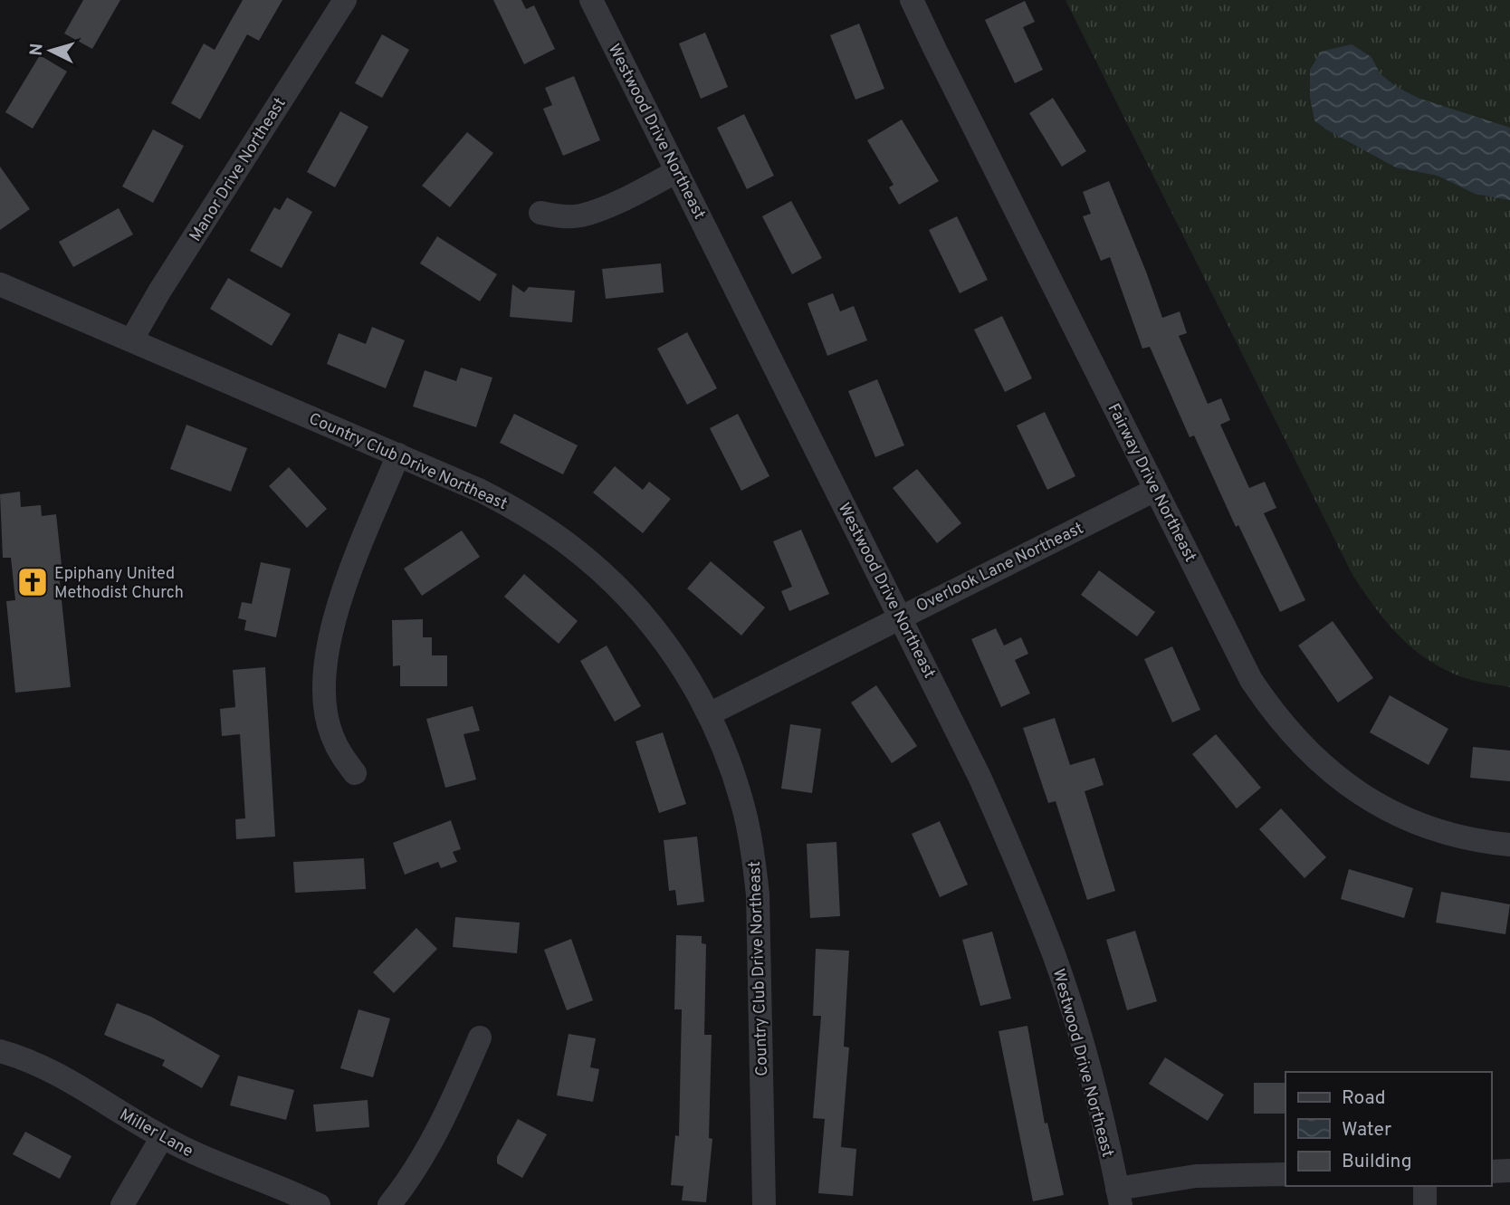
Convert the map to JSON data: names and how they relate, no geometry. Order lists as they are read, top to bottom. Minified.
{"streets":{"street":["Westwood Drive Northeast","Manor Drive Northeast","Country Club Drive Northeast","Fairway Drive Northeast","Overlook Lane Northeast","Miller Lane"]},"crossings":[["Westwood Drive Northeast","Overlook Lane Northeast"],["Manor Drive Northeast","Country Club Drive Northeast"],["Country Club Drive Northeast","Overlook Lane Northeast"],["Fairway Drive Northeast","Overlook Lane Northeast"]],"places":{"church":["Epiphany United Methodist Church"]},"legend":["Road","Water","Building"],"north":"left"}
